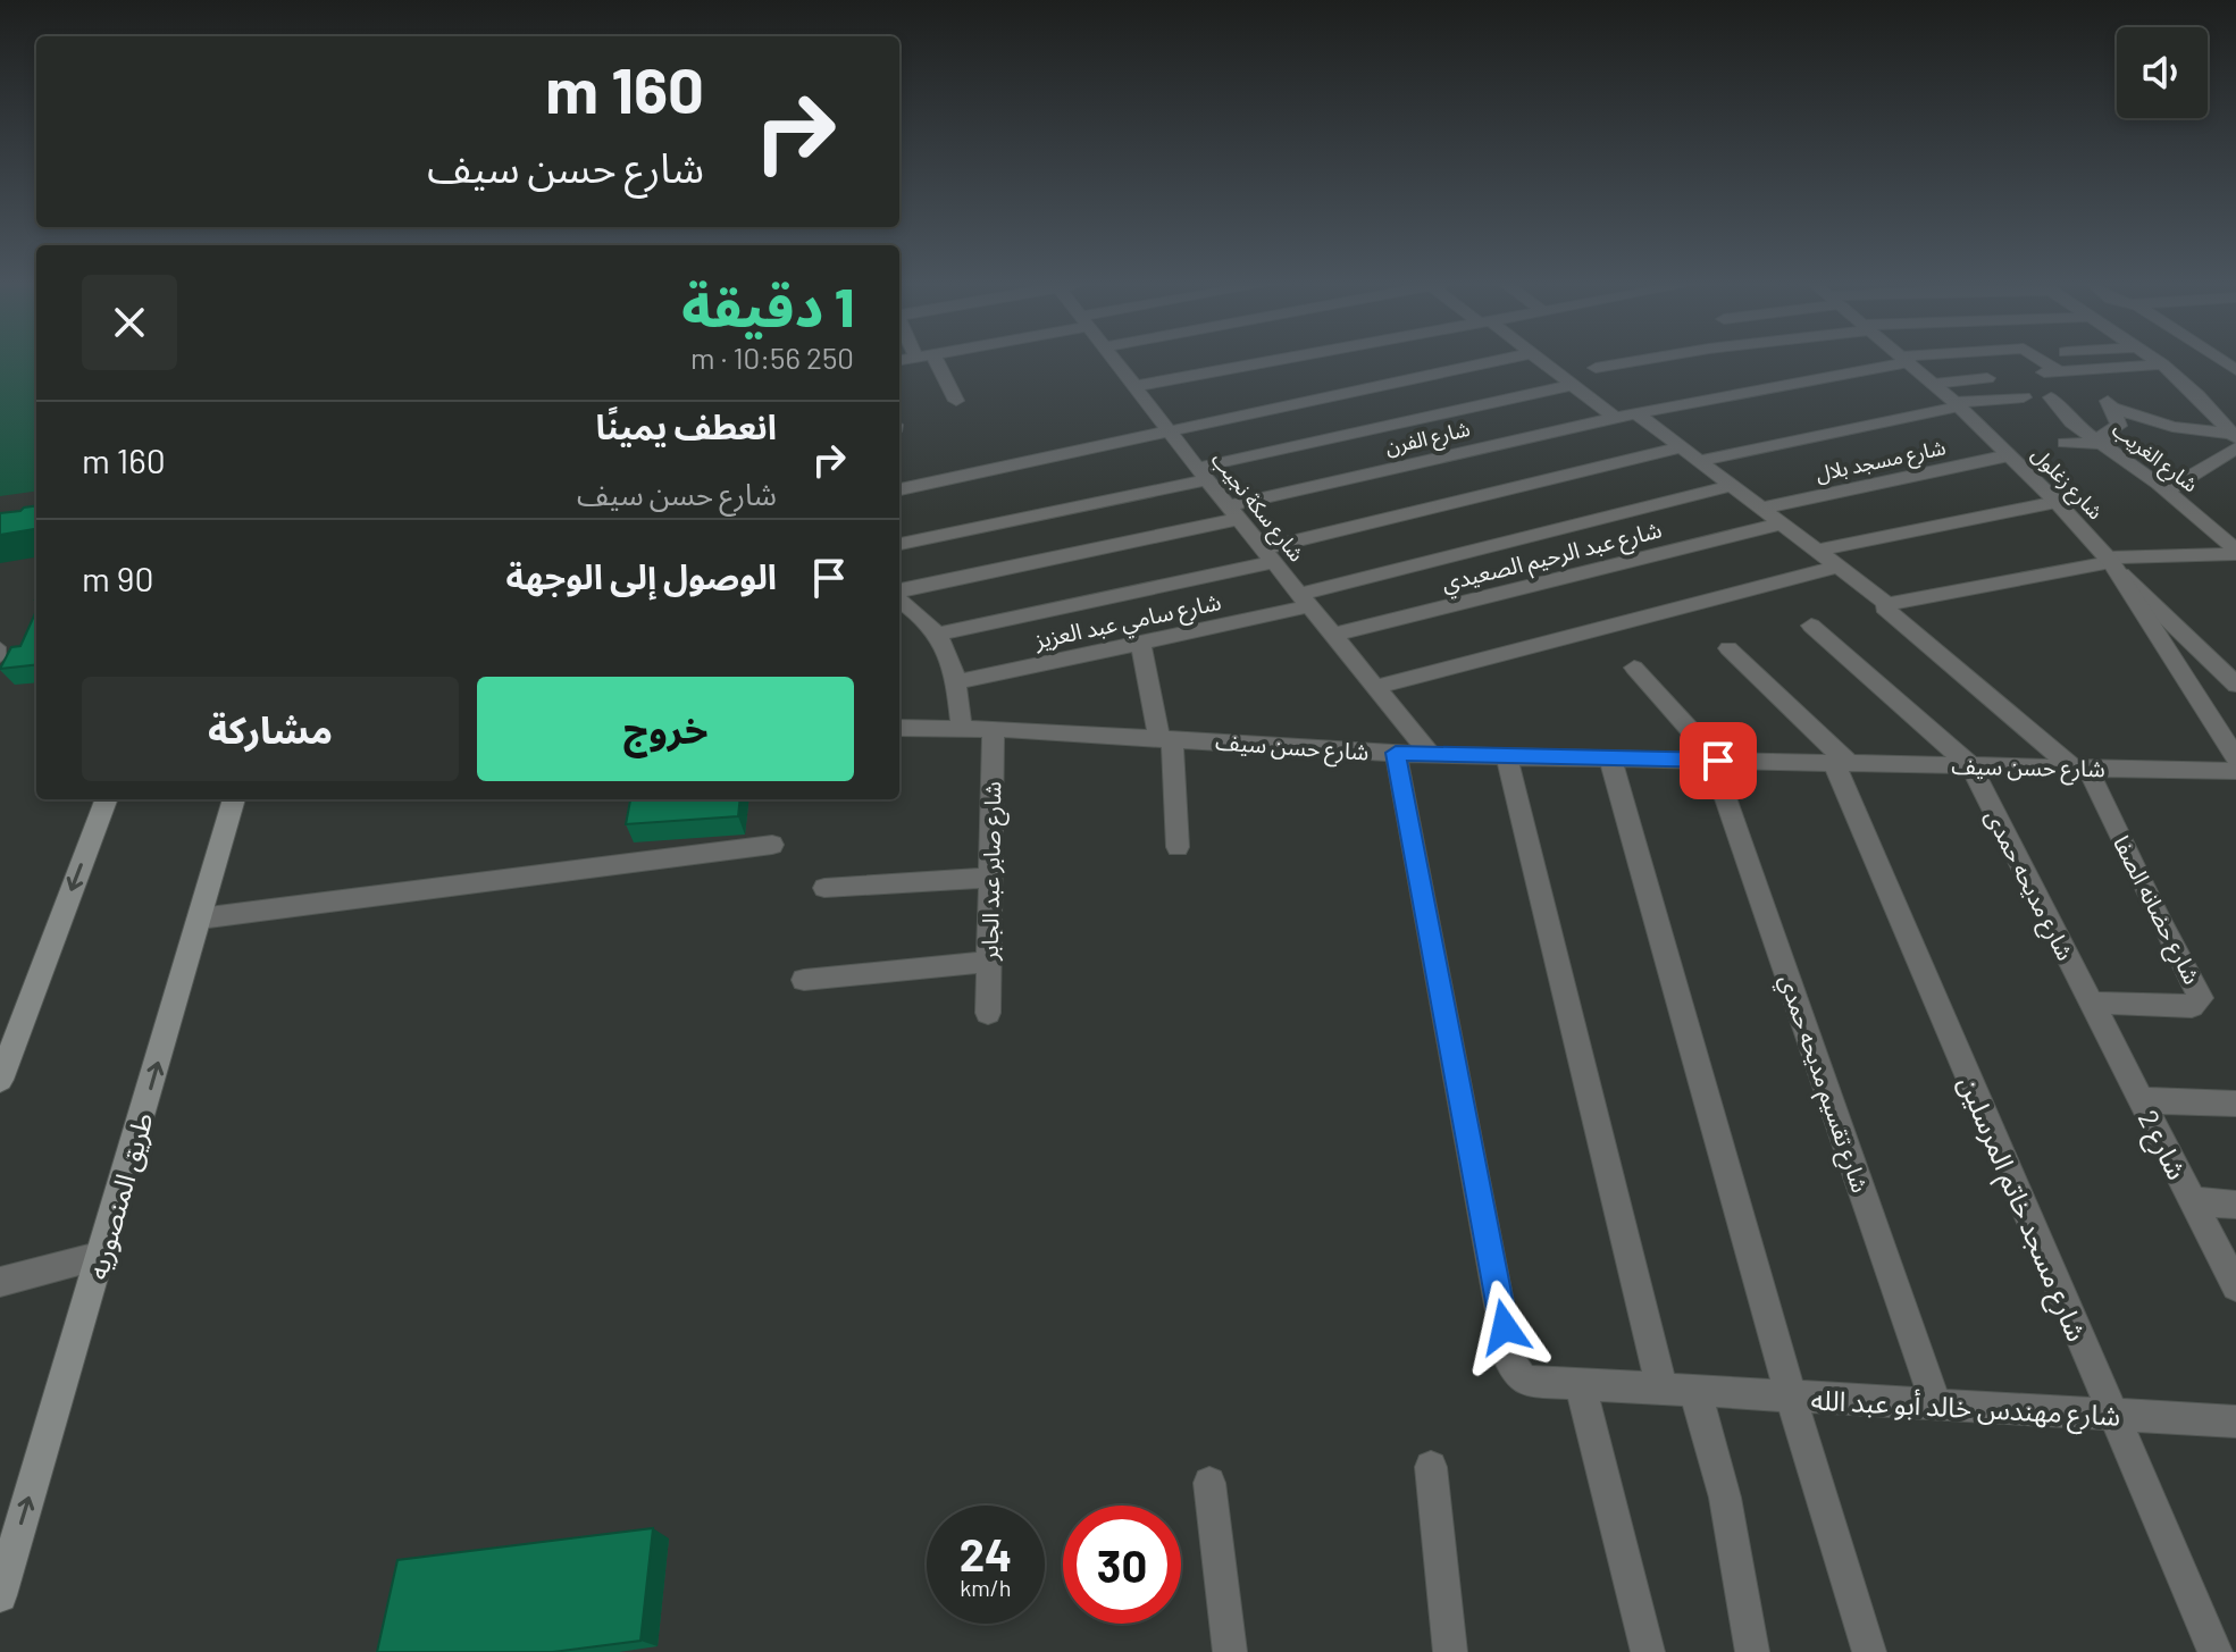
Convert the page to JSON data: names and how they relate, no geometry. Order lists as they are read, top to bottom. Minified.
{"streets":{"main road":["طريق المنصوريه"],"street":["شارع الفرن","شارع الغريب","شارع مسجد بلال","شارع زغلول","شارع سكة نجيب","شارع عبد الرحيم الصعيدي","شارع سامي عبد العزيز","شارع حسن سيف","شارع صابر عبد الجابر","شارع مديحه حمدى","شارع حضانه الصفا","شارع تقسيم مديحه حمدي","شارع 2","شارع مسجد خاتم المرسلين","شارع مهندس خالد أبو عبد الله"]},"crossings":[["شارع الفرن","شارع سكة نجيب"],["شارع مسجد بلال","شارع زغلول"],["شارع سكة نجيب","شارع عبد الرحيم الصعيدي"],["شارع سكة نجيب","شارع سامي عبد العزيز"],["شارع سكة نجيب","شارع حسن سيف"],["شارع حسن سيف","شارع صابر عبد الجابر"],["شارع حسن سيف","شارع مديحه حمدى"],["شارع حسن سيف","شارع حضانه الصفا"],["شارع حسن سيف","شارع تقسيم مديحه حمدي"],["شارع حسن سيف","شارع مسجد خاتم المرسلين"],["شارع حسن سيف","شارع مهندس خالد أبو عبد الله"],["شارع مديحه حمدى","شارع حضانه الصفا"],["شارع مديحه حمدى","شارع 2"],["شارع حضانه الصفا","شارع 2"],["شارع تقسيم مديحه حمدي","شارع مهندس خالد أبو عبد الله"],["شارع مسجد خاتم المرسلين","شارع مهندس خالد أبو عبد الله"]],"one_way":["طريق المنصوريه"],"page":{"turn":["160 m","شارع حسن سيف"],"heading":["1 دقيقة","250 m · 10:56"],"list":[{"name":"انعطف يمينًا","note":"شارع حسن سيف","value":"160 m"},{"name":"الوصول إلى الوجهة","value":"90 m"}],"buttons":["خروج","مشاركة"],"speed":"24 km/h","limit":"30"}}
